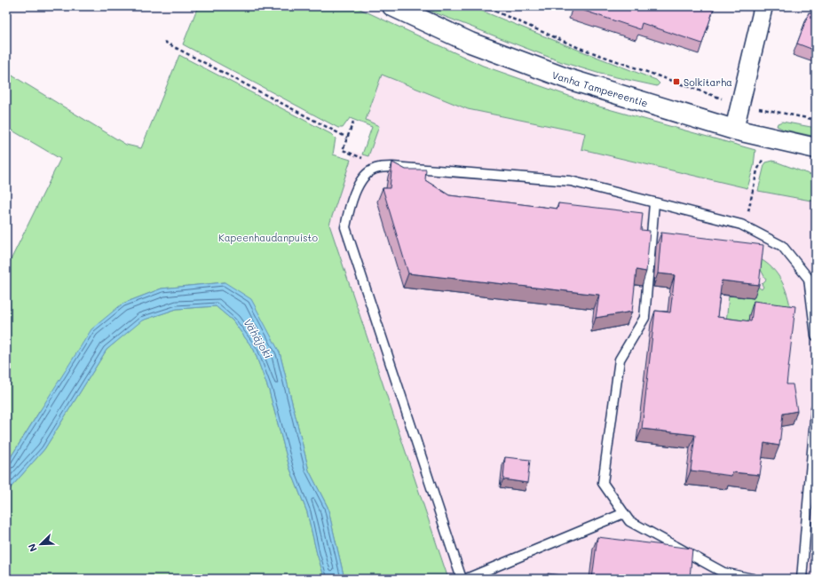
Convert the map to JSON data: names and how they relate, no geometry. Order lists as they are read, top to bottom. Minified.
{"streets":{"main road":["Vanha Tampereentie"]},"water":["Vähäjoki"],"parks":["Kapeenhaudanpuisto"],"places":{"transit":["Solkitarha"]},"north":"bottom left"}
